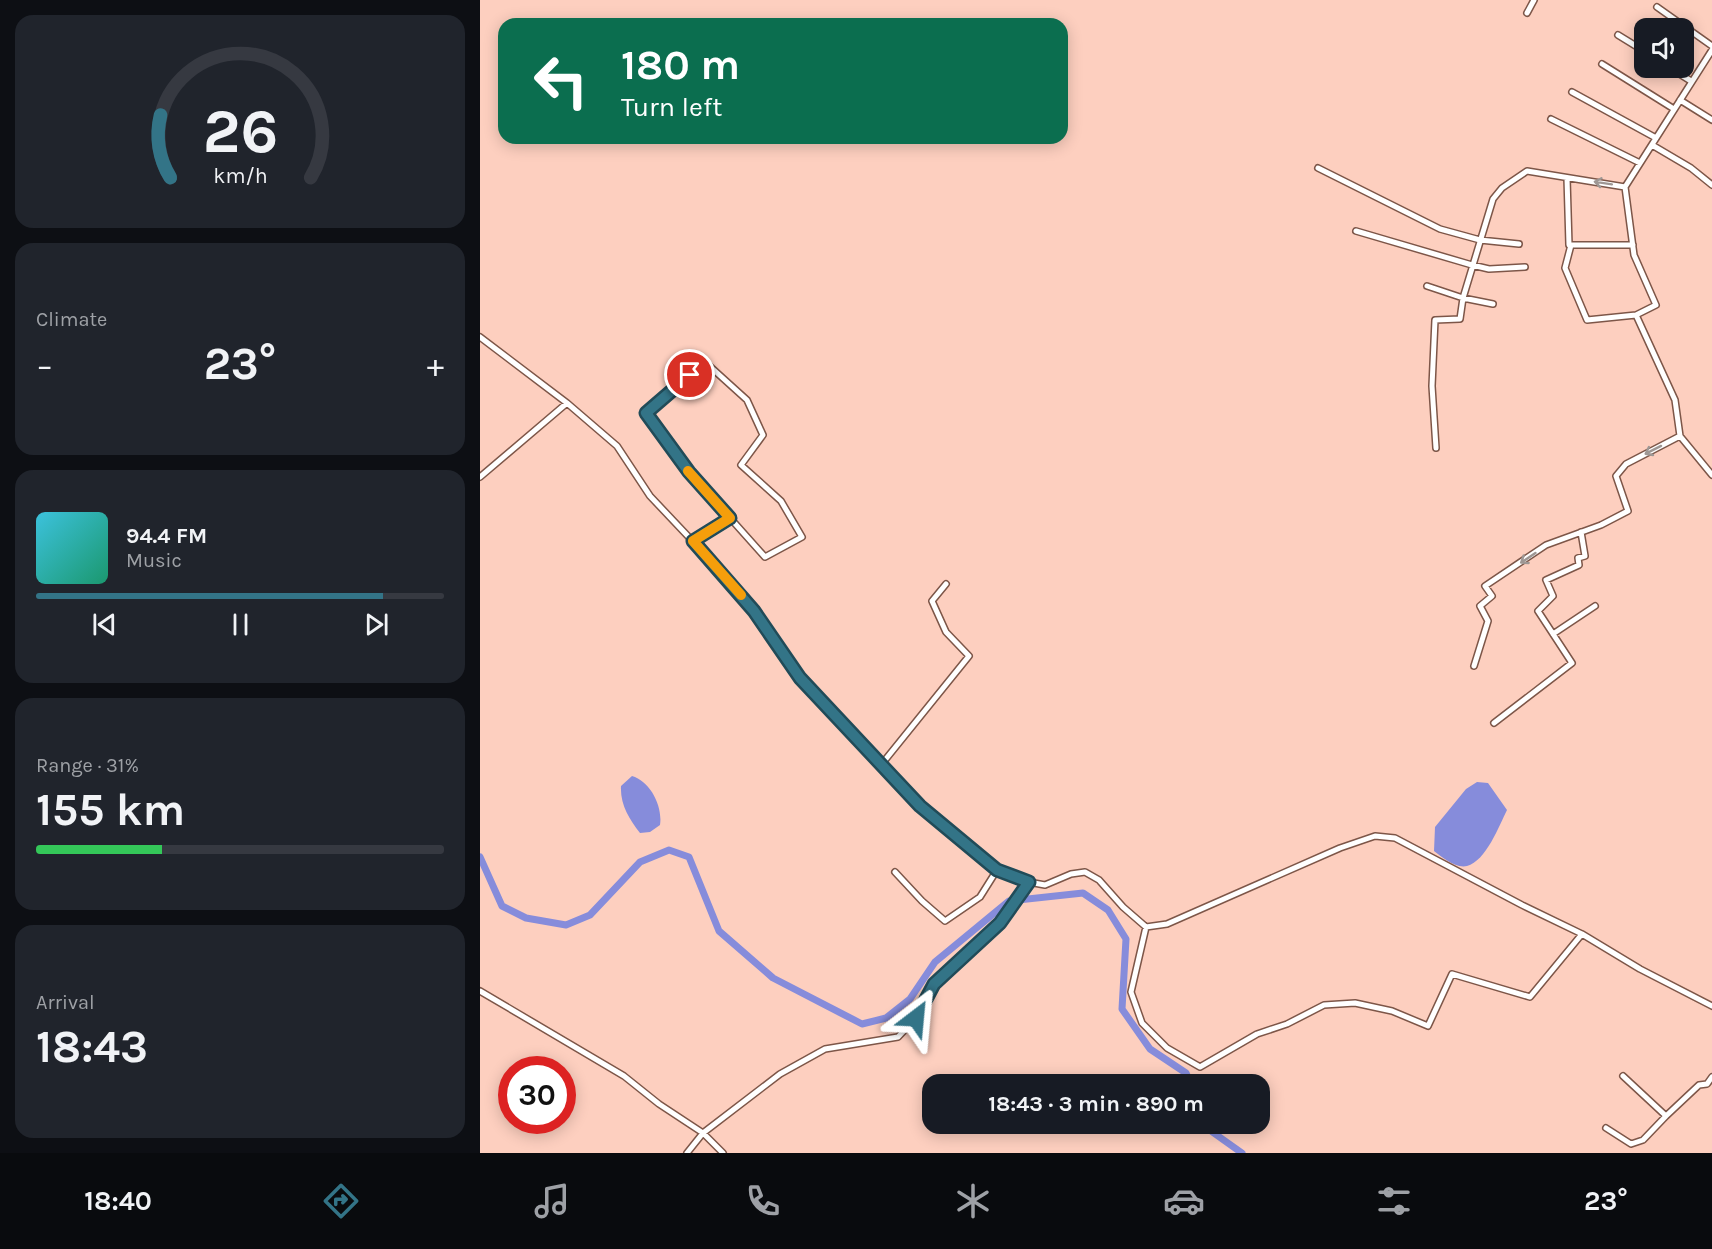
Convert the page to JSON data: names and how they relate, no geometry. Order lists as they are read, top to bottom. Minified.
{"page":{"turn":["180 m","Turn left"],"tile":["Climate",["Range · 31%","155 km"],["Arrival","18:43"]],"heat":["−","23°","+"],"song":["94.4 FM","Music"],"limit":"30","trip":"18:43 · 3 min · 890 m","tabs":["18:40","23°"],"gauge":["26","km/h"]}}
